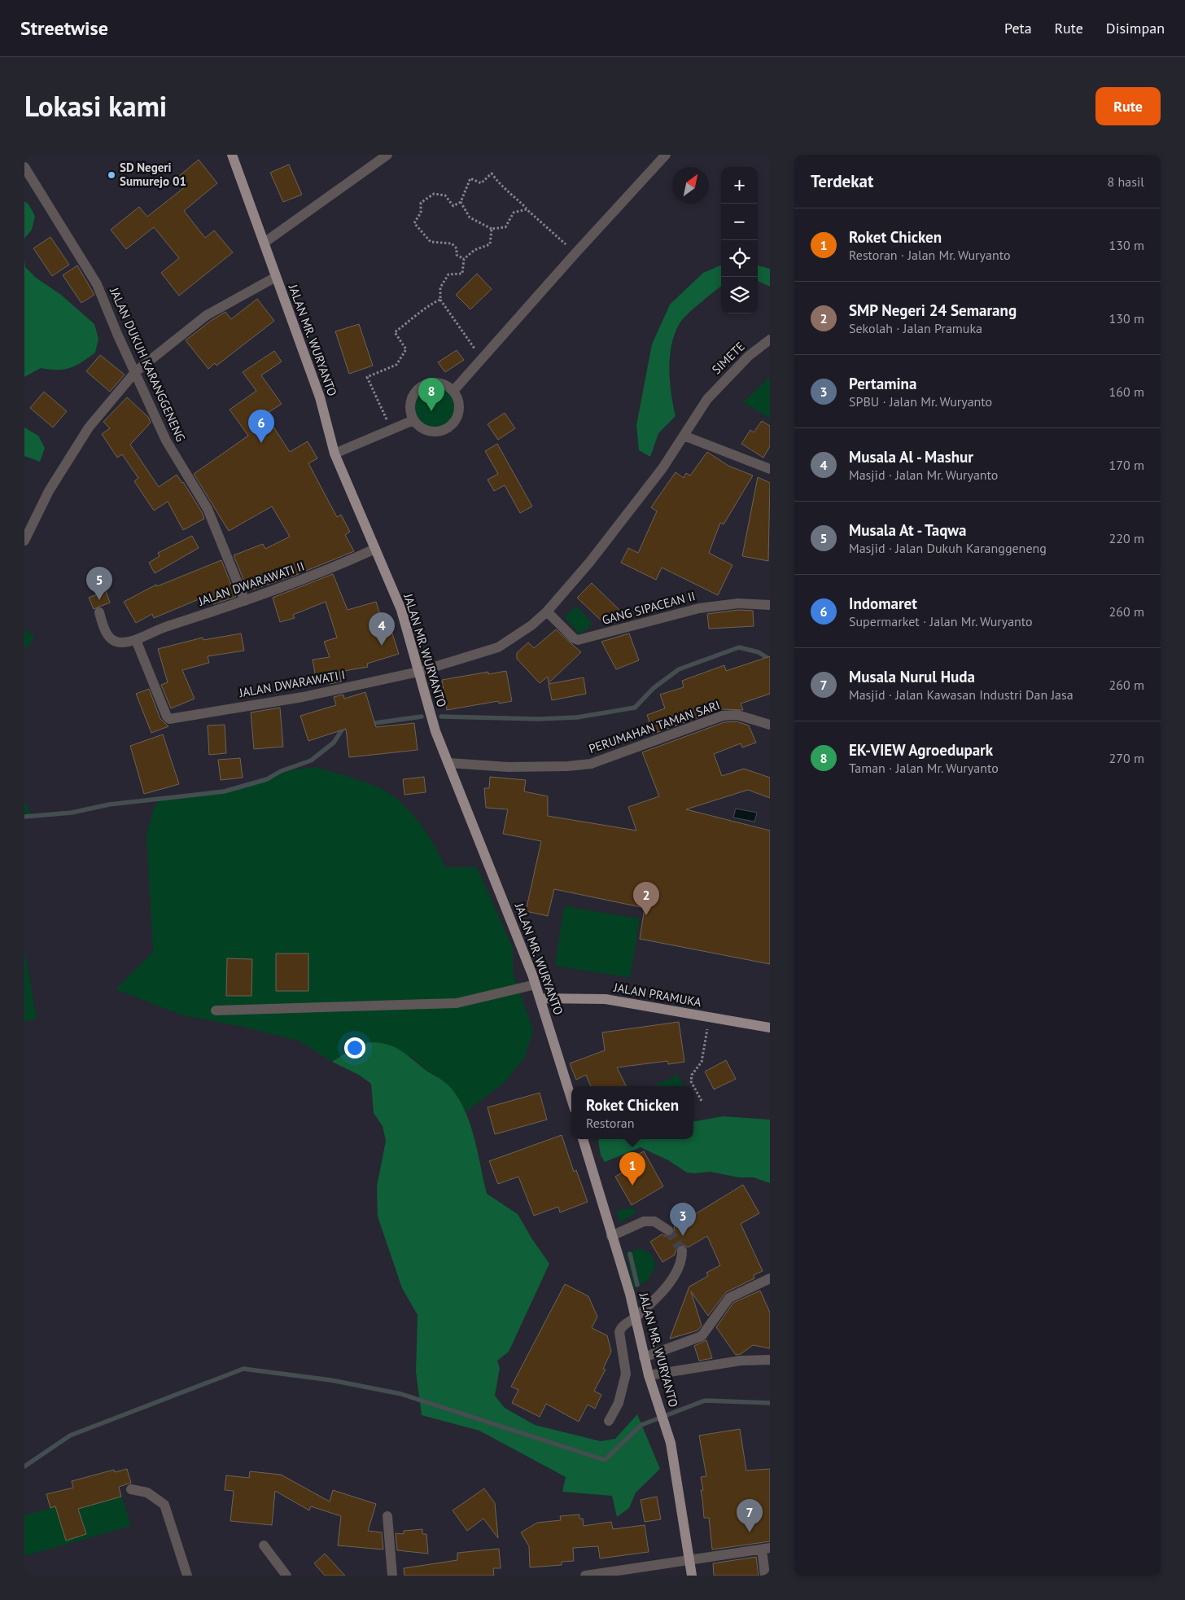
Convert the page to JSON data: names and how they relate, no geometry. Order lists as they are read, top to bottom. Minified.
{"streets":{"main road":["JALAN MR. WURYANTO","JALAN PRAMUKA"],"street":["SIMETE","JALAN DUKUH KARANGGENENG","JALAN DWARAWATI II","GANG SIPACEAN II","JALAN DWARAWATI I","PERUMAHAN TAMAN SARI"]},"crossings":[["JALAN MR. WURYANTO","JALAN DWARAWATI II"],["JALAN MR. WURYANTO","JALAN DWARAWATI I"],["JALAN MR. WURYANTO","PERUMAHAN TAMAN SARI"],["JALAN MR. WURYANTO","JALAN PRAMUKA"],["SIMETE","GANG SIPACEAN II"],["SIMETE","JALAN DWARAWATI I"],["JALAN DUKUH KARANGGENENG","JALAN DWARAWATI II"],["JALAN DWARAWATI II","JALAN DWARAWATI I"],["GANG SIPACEAN II","JALAN DWARAWATI I"]],"places":["SD Negeri Sumurejo 01"],"north":"top right","page":{"header":"Streetwise","nav":["Peta","Rute","Disimpan"],"title":"Lokasi kami","buttons":"Rute","heading":["Terdekat","8 hasil"],"map_buttons":["+","−"],"list":[{"mark":"1","name":"Roket Chicken","note":"Restoran · Jalan Mr. Wuryanto","value":"130 m"},{"mark":"2","name":"SMP Negeri 24 Semarang","note":"Sekolah · Jalan Pramuka","value":"130 m"},{"mark":"3","name":"Pertamina","note":"SPBU · Jalan Mr. Wuryanto","value":"160 m"},{"mark":"4","name":"Musala Al - Mashur","note":"Masjid · Jalan Mr. Wuryanto","value":"170 m"},{"mark":"5","name":"Musala At - Taqwa","note":"Masjid · Jalan Dukuh Karanggeneng","value":"220 m"},{"mark":"6","name":"Indomaret","note":"Supermarket · Jalan Mr. Wuryanto","value":"260 m"},{"mark":"7","name":"Musala Nurul Huda","note":"Masjid · Jalan Kawasan Industri Dan Jasa","value":"260 m"},{"mark":"8","name":"EK-VIEW Agroedupark","note":"Taman · Jalan Mr. Wuryanto","value":"270 m"}],"pins":["8","6","5","4","2","1","3","7"],"popup":["Roket Chicken","Restoran"]}}
